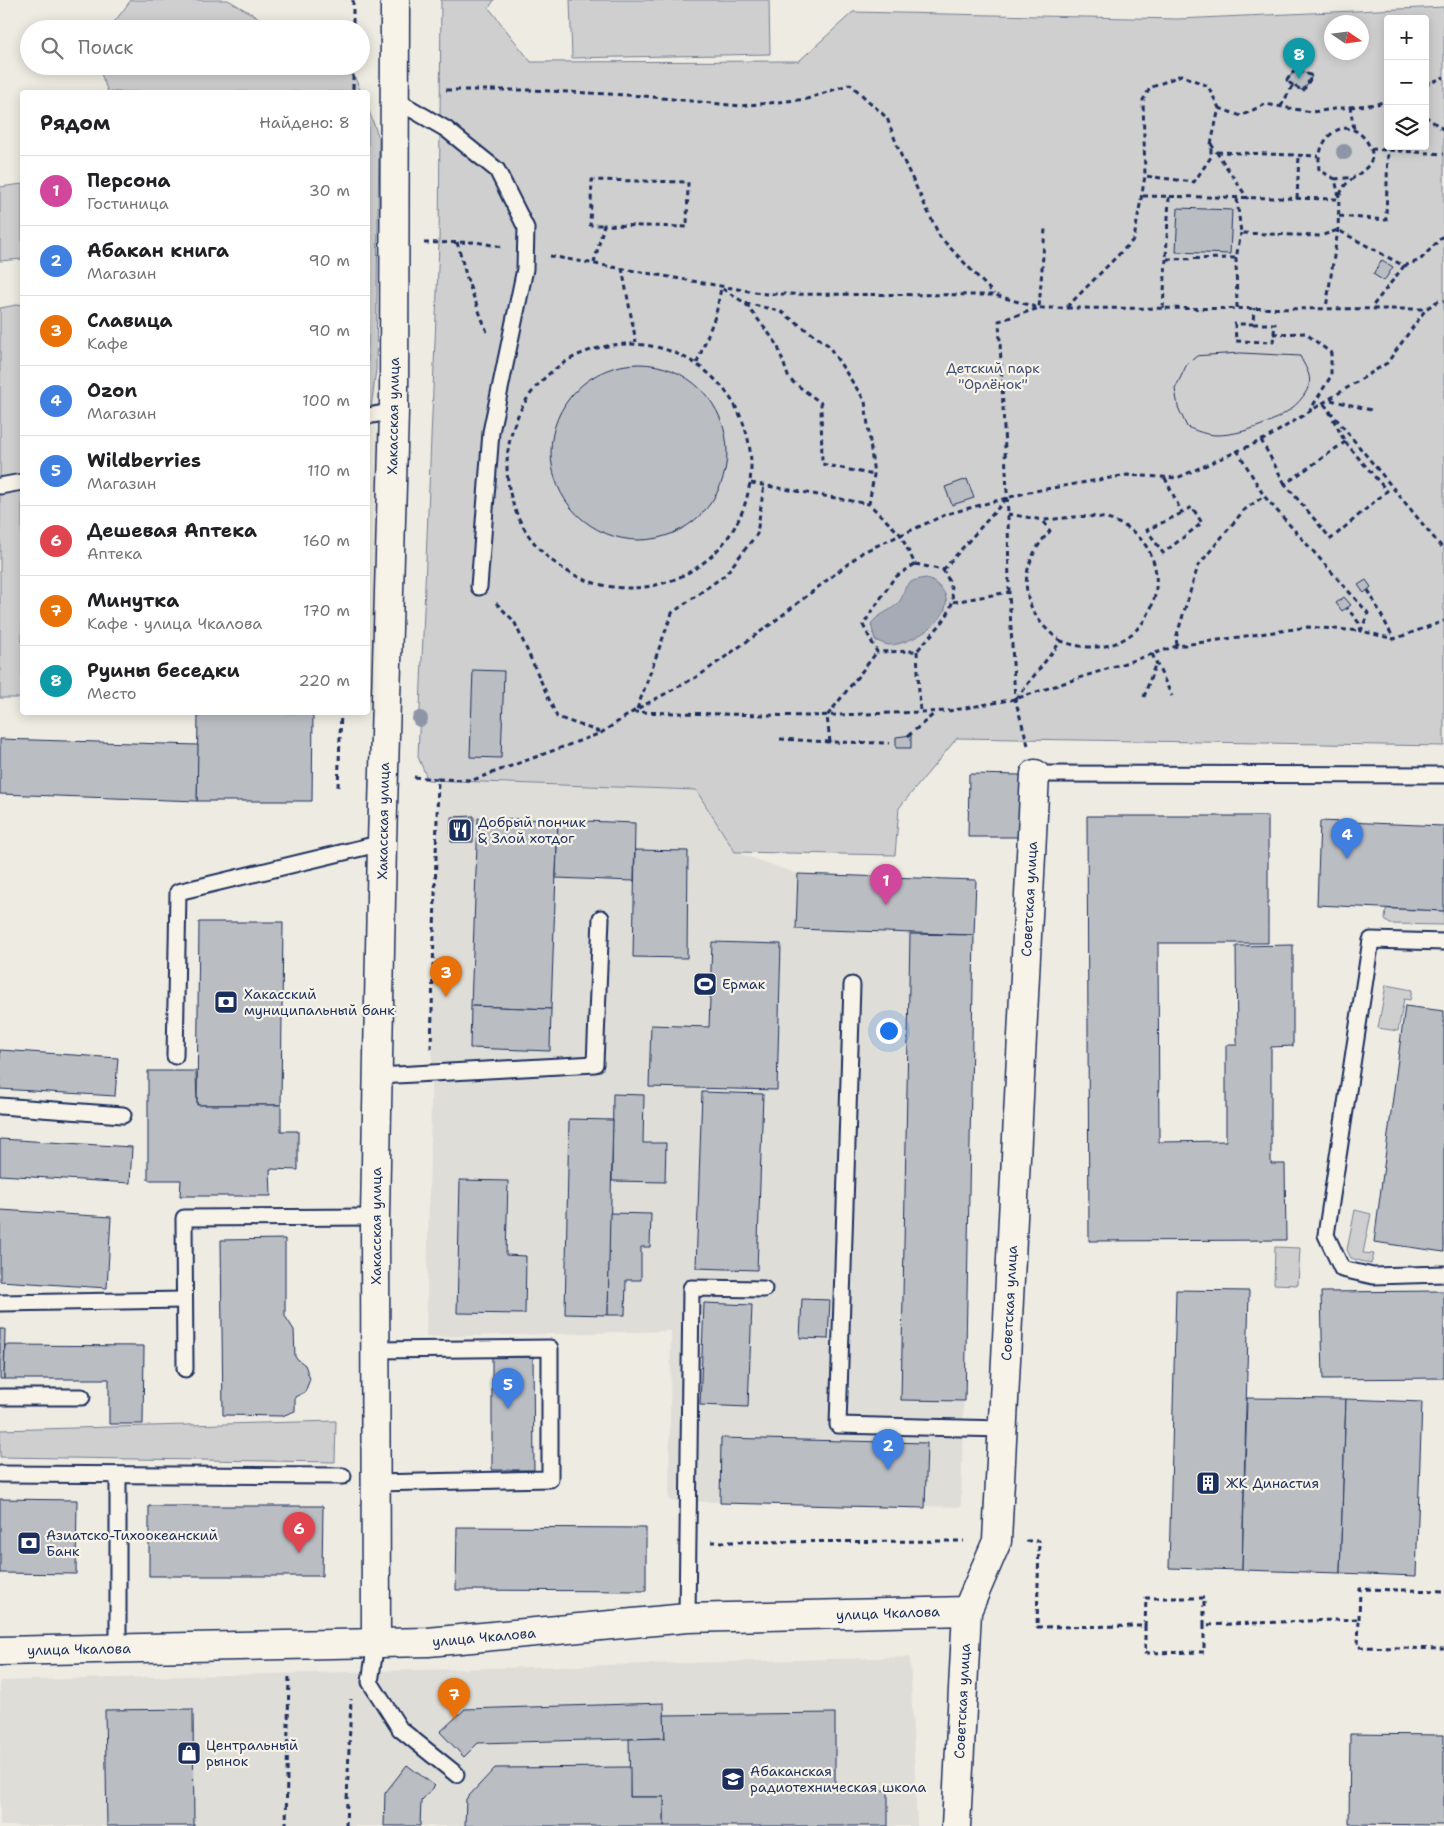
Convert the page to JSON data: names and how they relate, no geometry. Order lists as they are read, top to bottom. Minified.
{"streets":{"street":["Хакасская улица","Советская улица","улица Чкалова"]},"crossings":[["Хакасская улица","улица Чкалова"],["Советская улица","улица Чкалова"]],"parks":["Детский парк \"Орлёнок\""],"places":{"restaurant":["Добрый пончик & Злой хотдог"],"sports":["Ермак"],"bank":["Хакасский муниципальный банк","Азиатско-Тихоокеанский Банк"],"building":["ЖК Династия"],"shop":["Центральный рынок"],"school or university":["Абаканская радиотехническая школа"]},"north":"right","page":{"map_buttons":["+","−"],"search":"Поиск","pins":["8","4","1","3","5","2","6","7"],"heading":["Рядом","Найдено: 8"],"list":[{"mark":"1","name":"Персона","note":"Гостиница","value":"30 m"},{"mark":"2","name":"Абакан книга","note":"Магазин","value":"90 m"},{"mark":"3","name":"Славица","note":"Кафе","value":"90 m"},{"mark":"4","name":"Ozon","note":"Магазин","value":"100 m"},{"mark":"5","name":"Wildberries","note":"Магазин","value":"110 m"},{"mark":"6","name":"Дешевая Аптека","note":"Аптека","value":"160 m"},{"mark":"7","name":"Минутка","note":"Кафе · улица Чкалова","value":"170 m"},{"mark":"8","name":"Руины беседки","note":"Место","value":"220 m"}]}}
